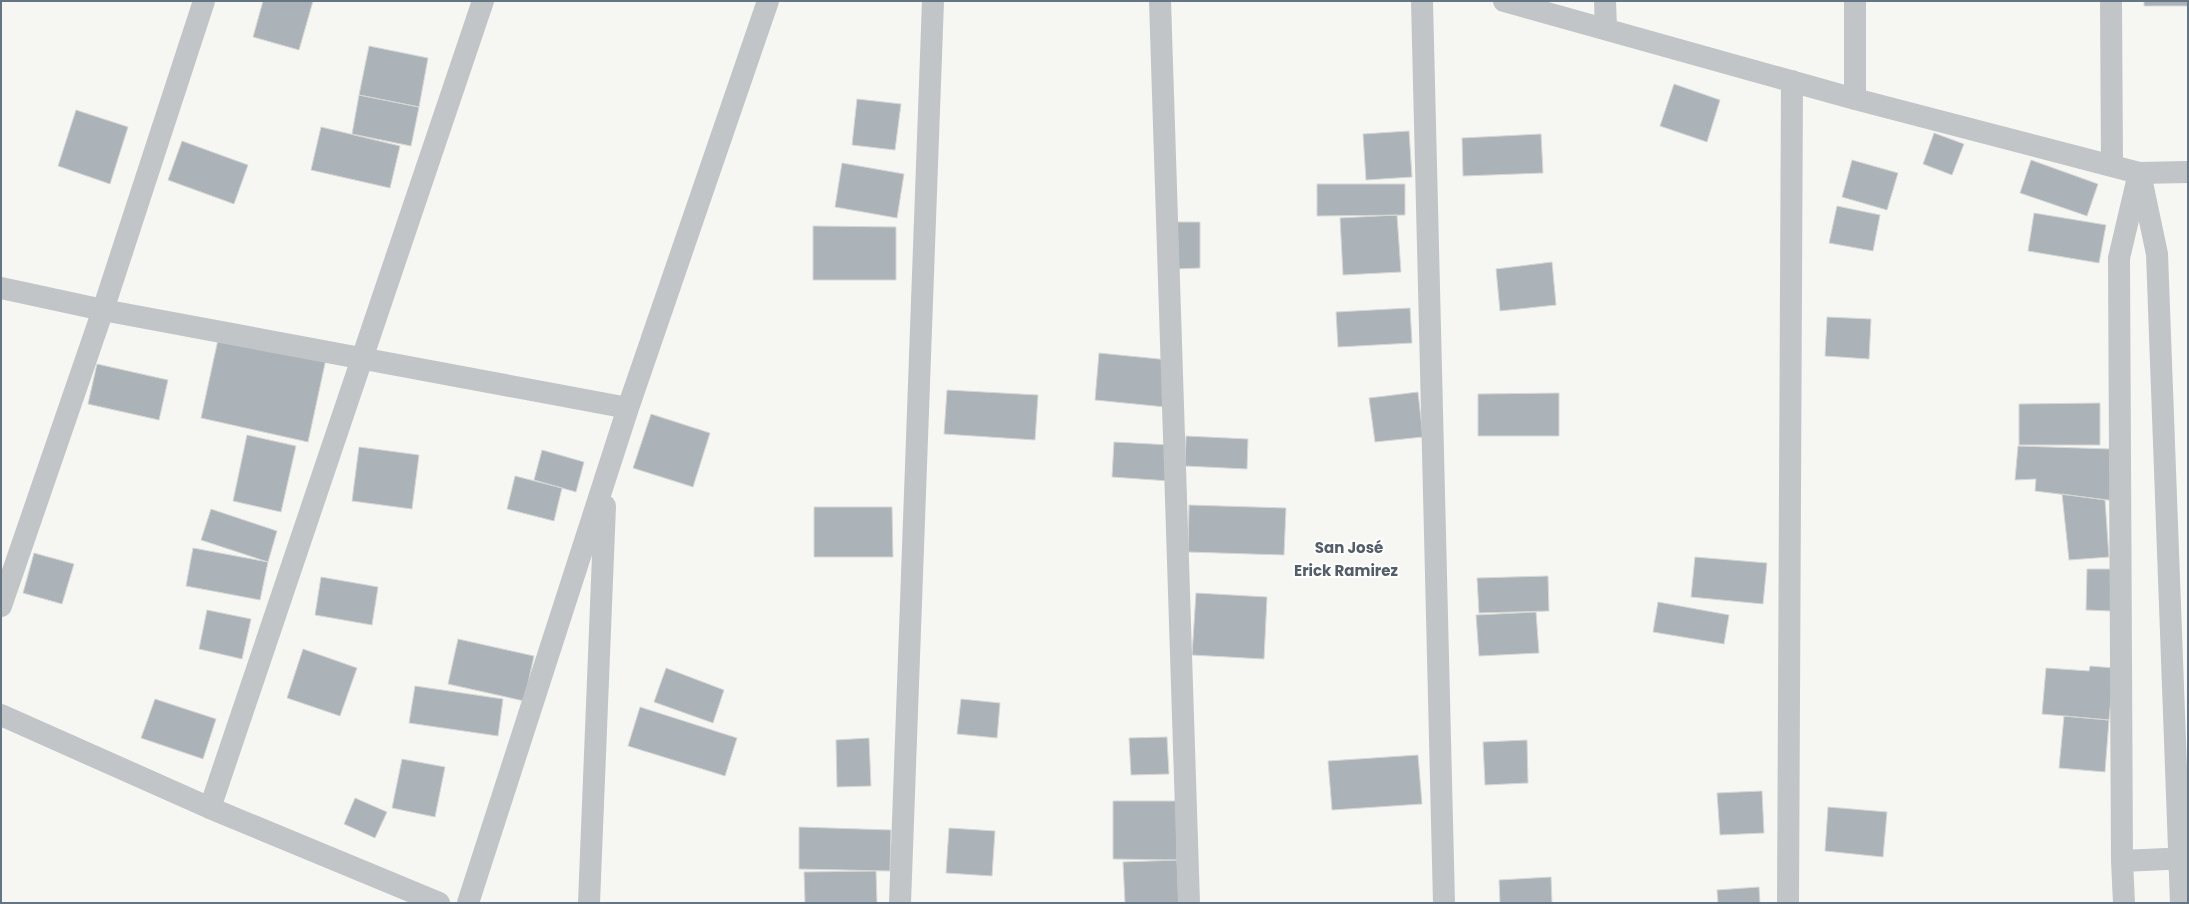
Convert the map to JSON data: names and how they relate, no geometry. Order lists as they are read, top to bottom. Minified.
{"districts":["San José","Erick Ramirez"]}
